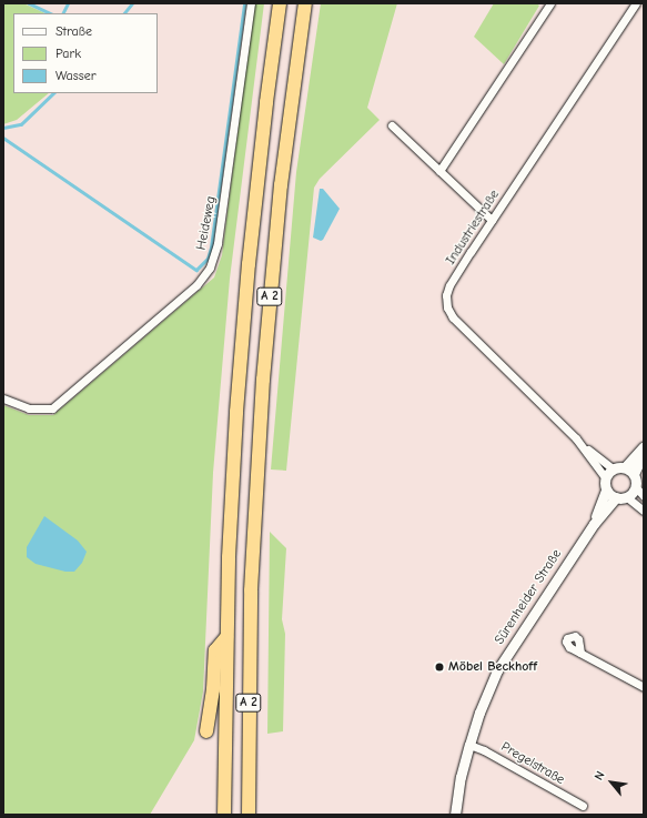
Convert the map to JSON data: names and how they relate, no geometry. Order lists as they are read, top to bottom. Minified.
{"streets":{"highway":["A 2"],"main road":["Sürenheider Straße"],"street":["Heideweg","Industriestraße","Pregelstraße"]},"crossings":[["Industriestraße","Sürenheider Straße"],["Sürenheider Straße","Pregelstraße"]],"places":["Möbel Beckhoff"],"legend":["Straße","Park","Wasser"],"north":"top left"}
